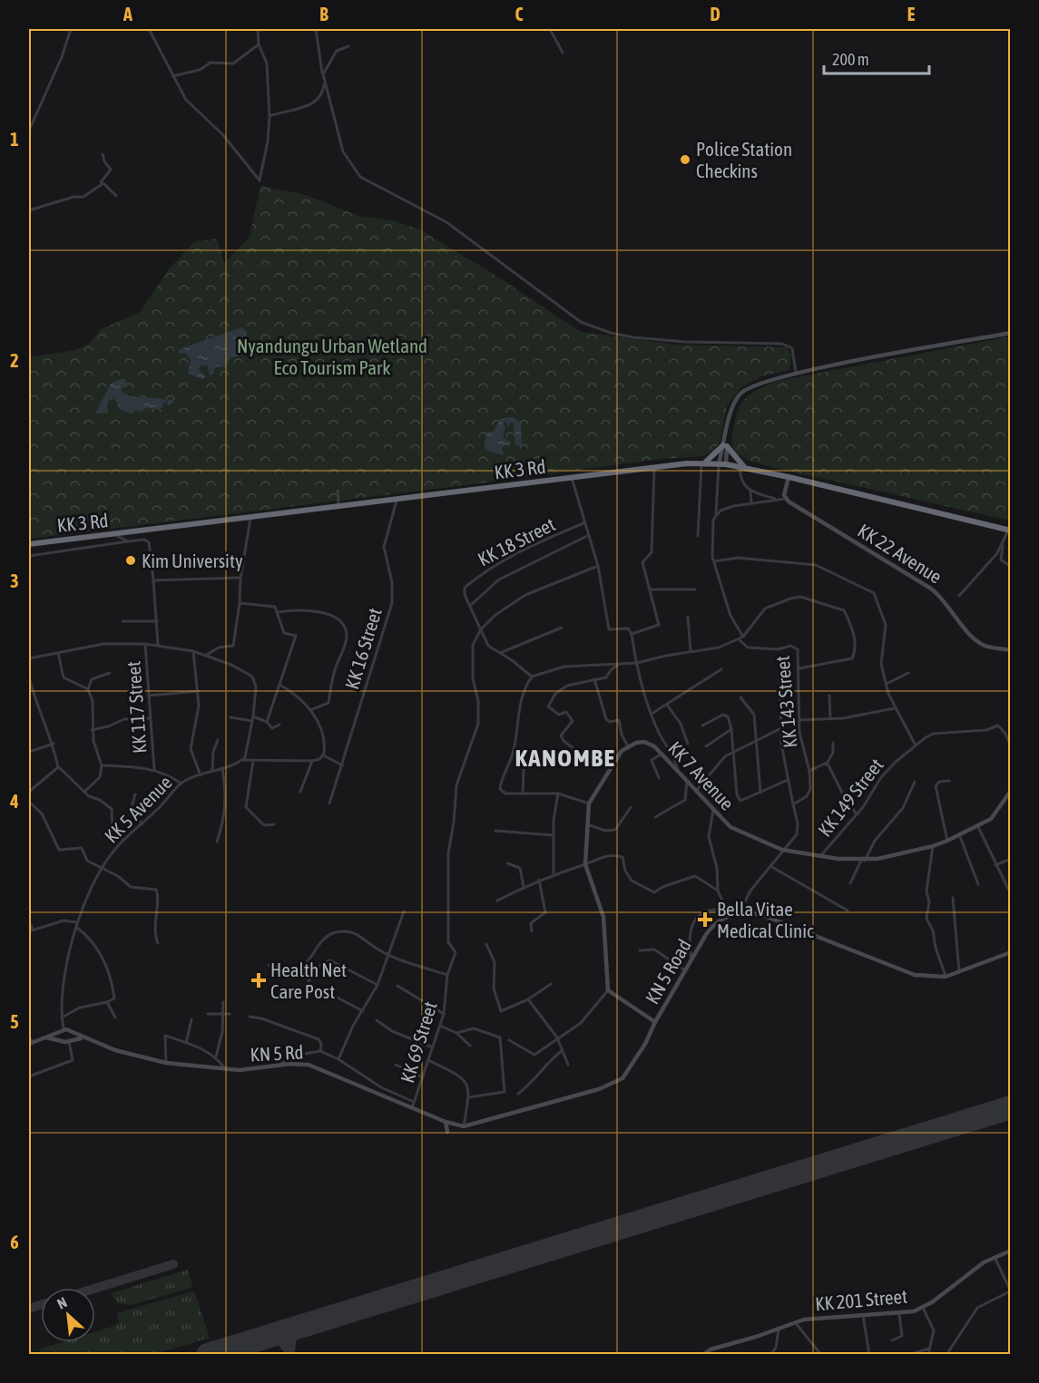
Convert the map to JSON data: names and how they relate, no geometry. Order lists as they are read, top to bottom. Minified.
{"streets":{"highway":["KK 3 Rd"],"main road":["KK 22 Avenue","KK 7 Avenue","KN 5 Road","KN 5 Rd","KK 201 Street"],"street":["KK 18 Street","KK 16 Street","KK 143 Street","KK 117 Street","KK 149 Street","KK 5 Avenue","KK 69 Street"]},"crossings":[["KK 3 Rd","KK 18 Street"],["KK 3 Rd","KK 16 Street"],["KK 18 Street","KK 69 Street"],["KK 7 Avenue","KK 149 Street"],["KK 5 Avenue","KN 5 Rd"],["KN 5 Road","KN 5 Rd"],["KK 69 Street","KN 5 Rd"]],"districts":["KANOMBE"],"parks":["Nyandungu Urban Wetland Eco Tourism Park"],"places":{"other":["Police Station Checkins","Kim University"],"health":["Bella Vitae Medical Clinic","Health Net Care Post"]},"scale_bar":"200 m","north":"top left","grid":{"columns":["A","B","C","D","E"],"rows":["1","2","3","4","5","6"]}}
